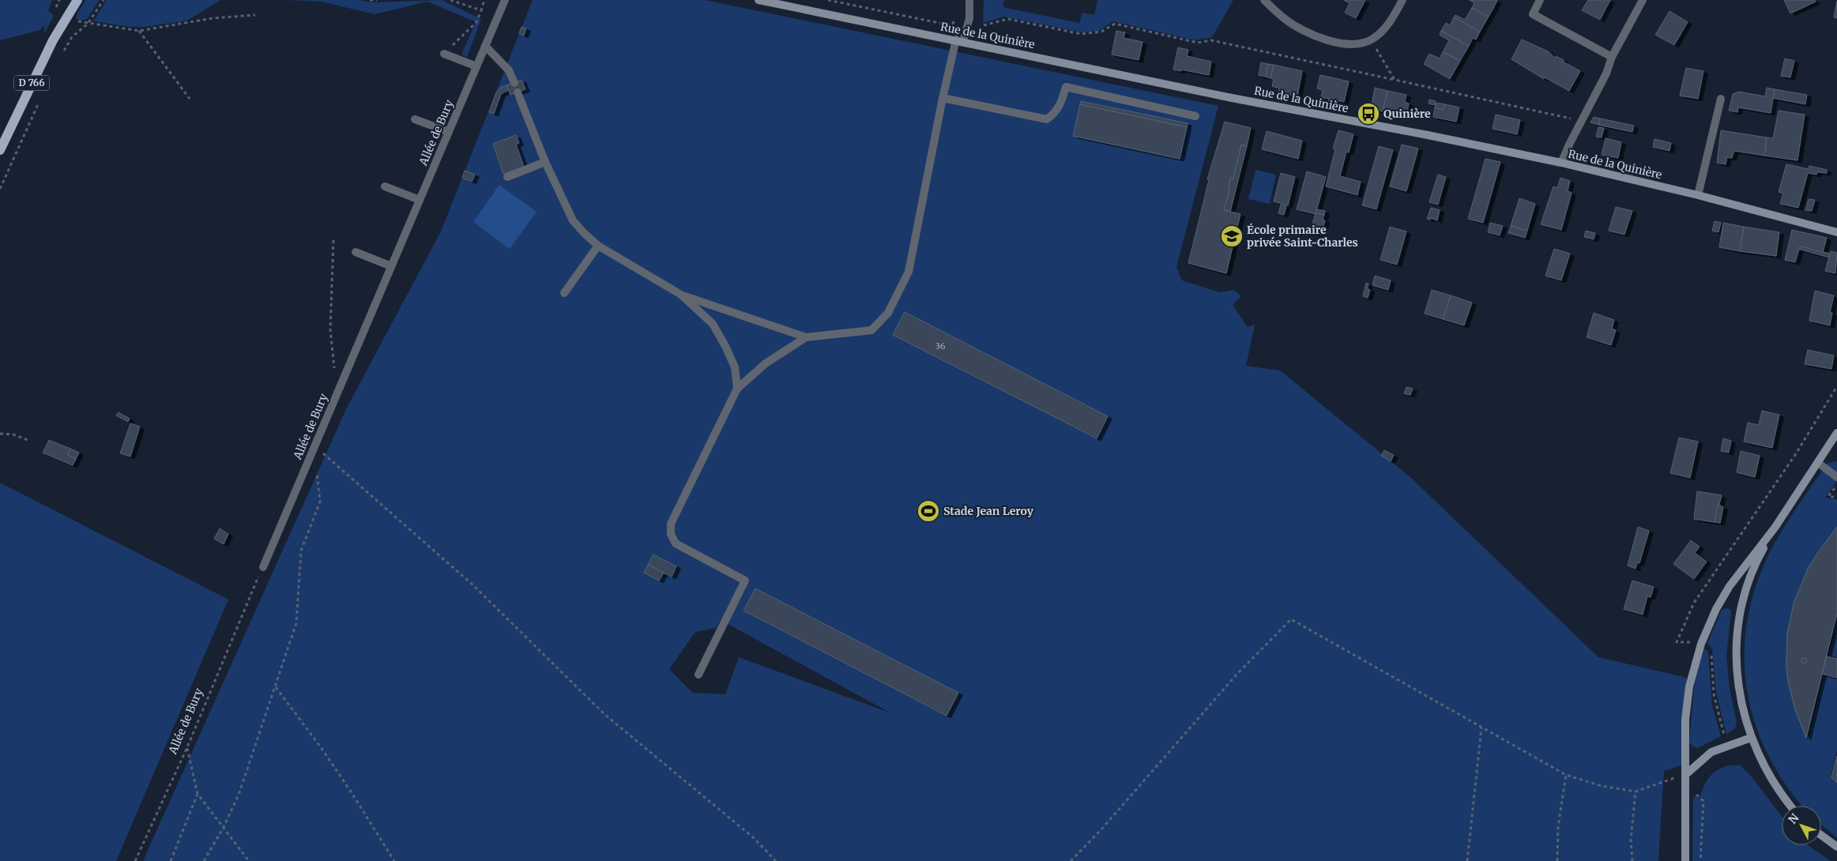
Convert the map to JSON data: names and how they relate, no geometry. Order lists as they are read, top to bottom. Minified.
{"streets":{"main road":["D 766"],"street":["Rue de la Quinière","Allée de Bury"]},"places":{"bus stop":["Quinière"],"school or university":["École primaire privée Saint-Charles"],"sports":["Stade Jean Leroy"]},"house_numbers":["36"],"north":"top left"}
